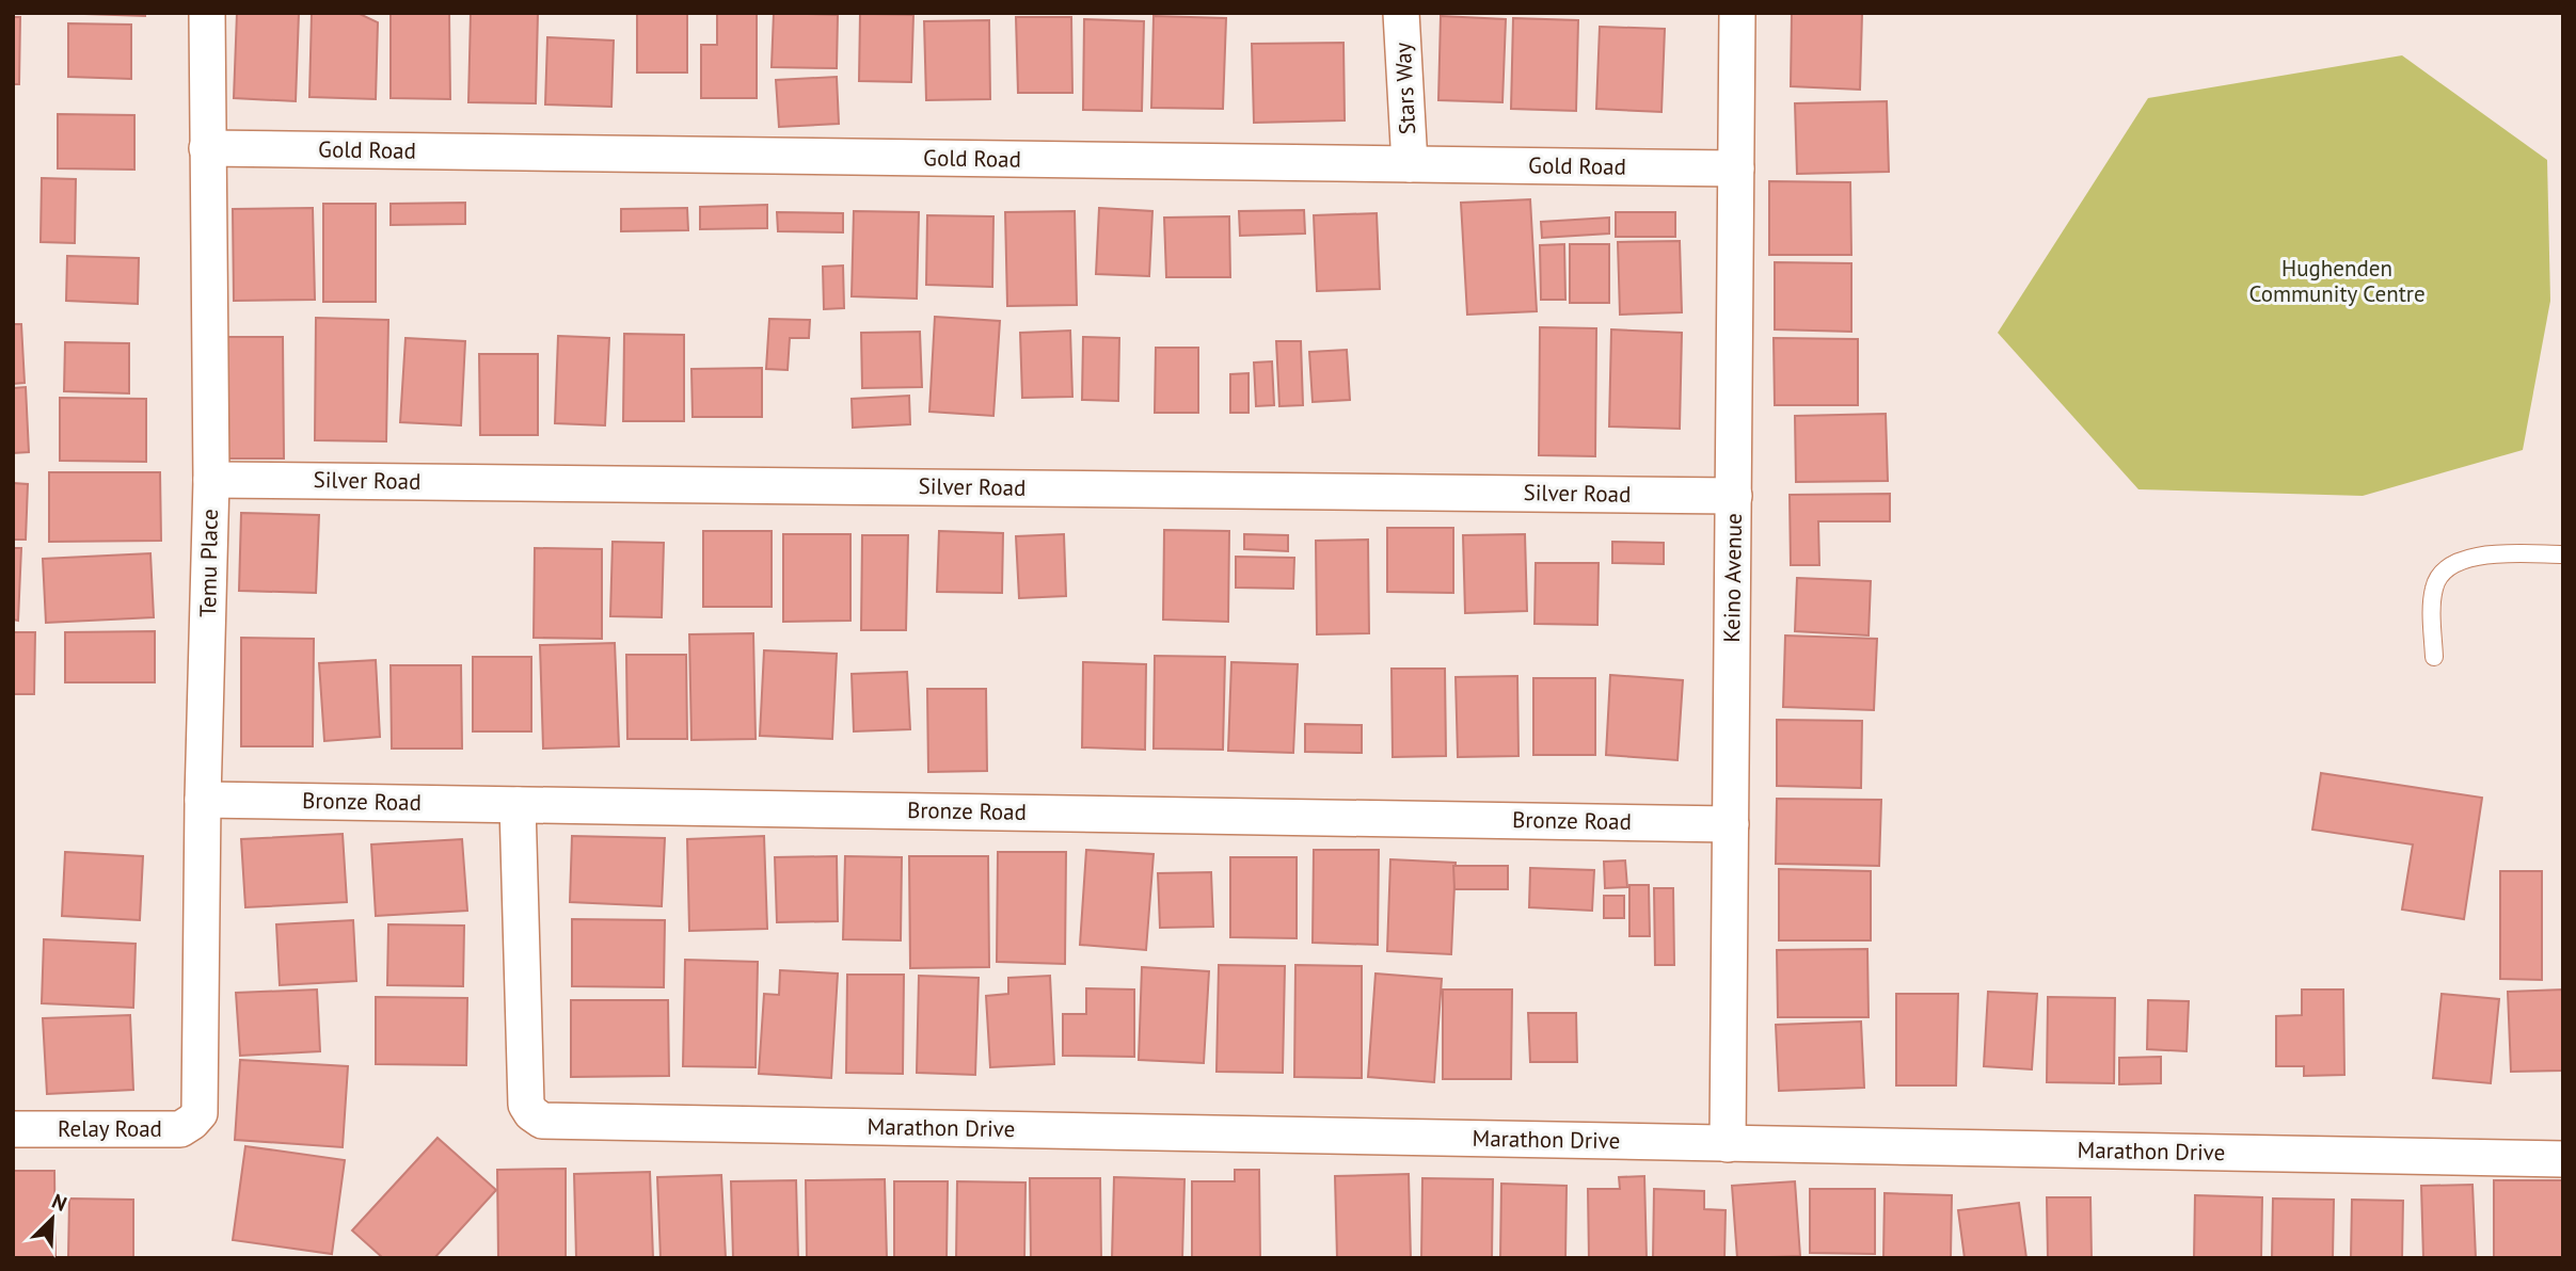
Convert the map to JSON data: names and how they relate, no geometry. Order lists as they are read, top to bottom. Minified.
{"streets":{"street":["Stars Way","Gold Road","Silver Road","Temu Place","Keino Avenue","Bronze Road","Marathon Drive","Relay Road"]},"crossings":[["Stars Way","Gold Road"],["Gold Road","Temu Place"],["Gold Road","Keino Avenue"],["Silver Road","Temu Place"],["Silver Road","Keino Avenue"],["Temu Place","Bronze Road"],["Temu Place","Relay Road"],["Keino Avenue","Bronze Road"],["Keino Avenue","Marathon Drive"],["Bronze Road","Marathon Drive"]],"parks":["Hughenden Community Centre"],"north":"top right"}
